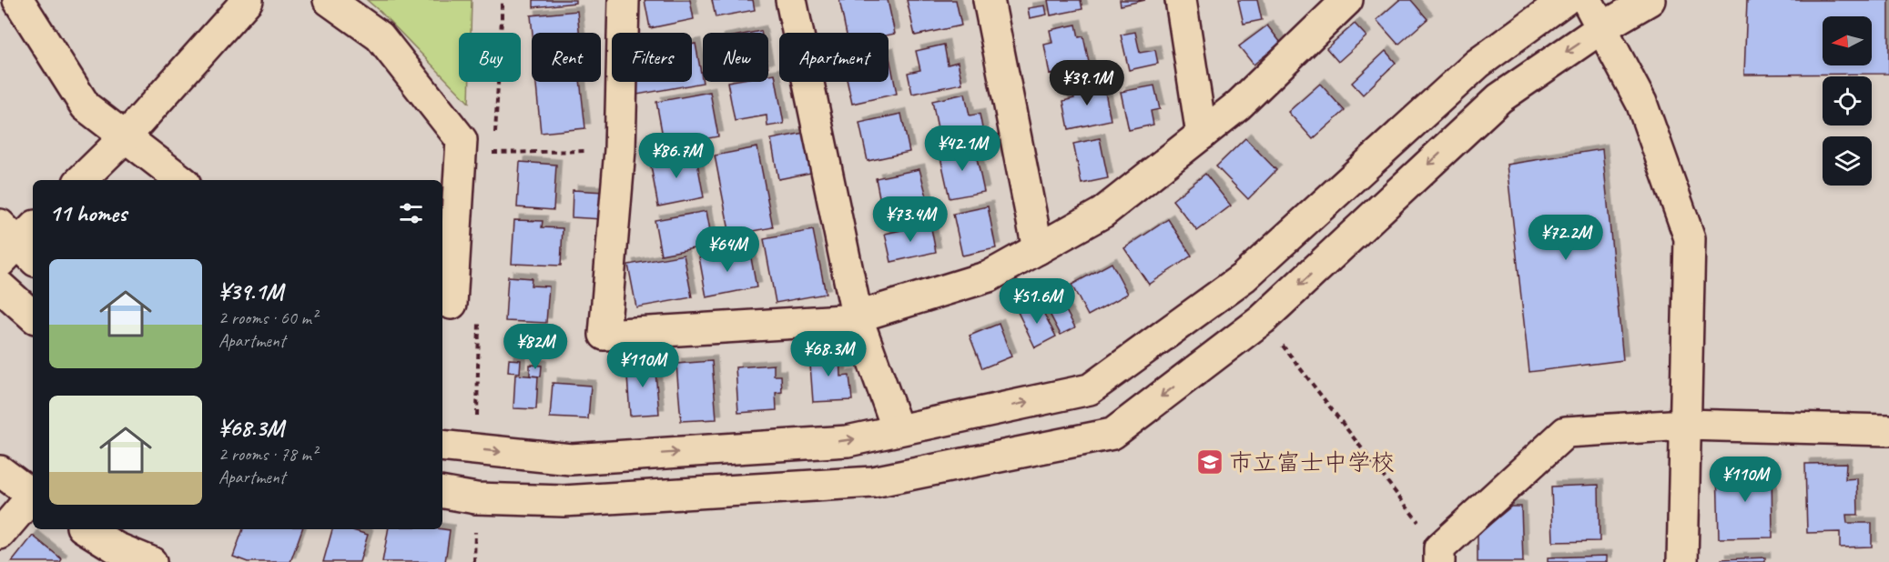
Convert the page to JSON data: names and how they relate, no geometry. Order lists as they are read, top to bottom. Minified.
{"places":{"school or university":["市立富士中学校"]},"north":"left","page":{"chip":["Buy","Rent","Filters","New","Apartment"],"price":["¥39.1M","¥42.1M","¥86.7M","¥73.4M","¥72.2M","¥64M","¥51.6M","¥82M","¥68.3M","¥110M","¥110M"],"heading":"11 homes","list":[{"name":"¥39.1M","note":"2 rooms · 60 m² · Apartment"},{"name":"¥68.3M","note":"2 rooms · 78 m² · Apartment"}]}}
